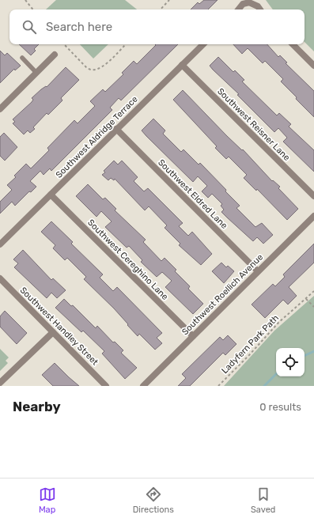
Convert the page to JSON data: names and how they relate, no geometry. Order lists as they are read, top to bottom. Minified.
{"streets":{"street":["Southwest Reisner Lane","Southwest Aldridge Terrace","Southwest Eldred Lane","Southwest Cereghino Lane","Southwest Roellich Avenue","Southwest Handley Street"],"path":["Ladyfern Park Path"]},"crossings":[["Southwest Reisner Lane","Southwest Aldridge Terrace"],["Southwest Aldridge Terrace","Southwest Eldred Lane"],["Southwest Aldridge Terrace","Southwest Cereghino Lane"],["Southwest Eldred Lane","Southwest Roellich Avenue"],["Southwest Cereghino Lane","Southwest Roellich Avenue"]],"page":{"search":"Search here","heading":["Nearby","0 results"],"nav":["Map","Directions","Saved"]}}
